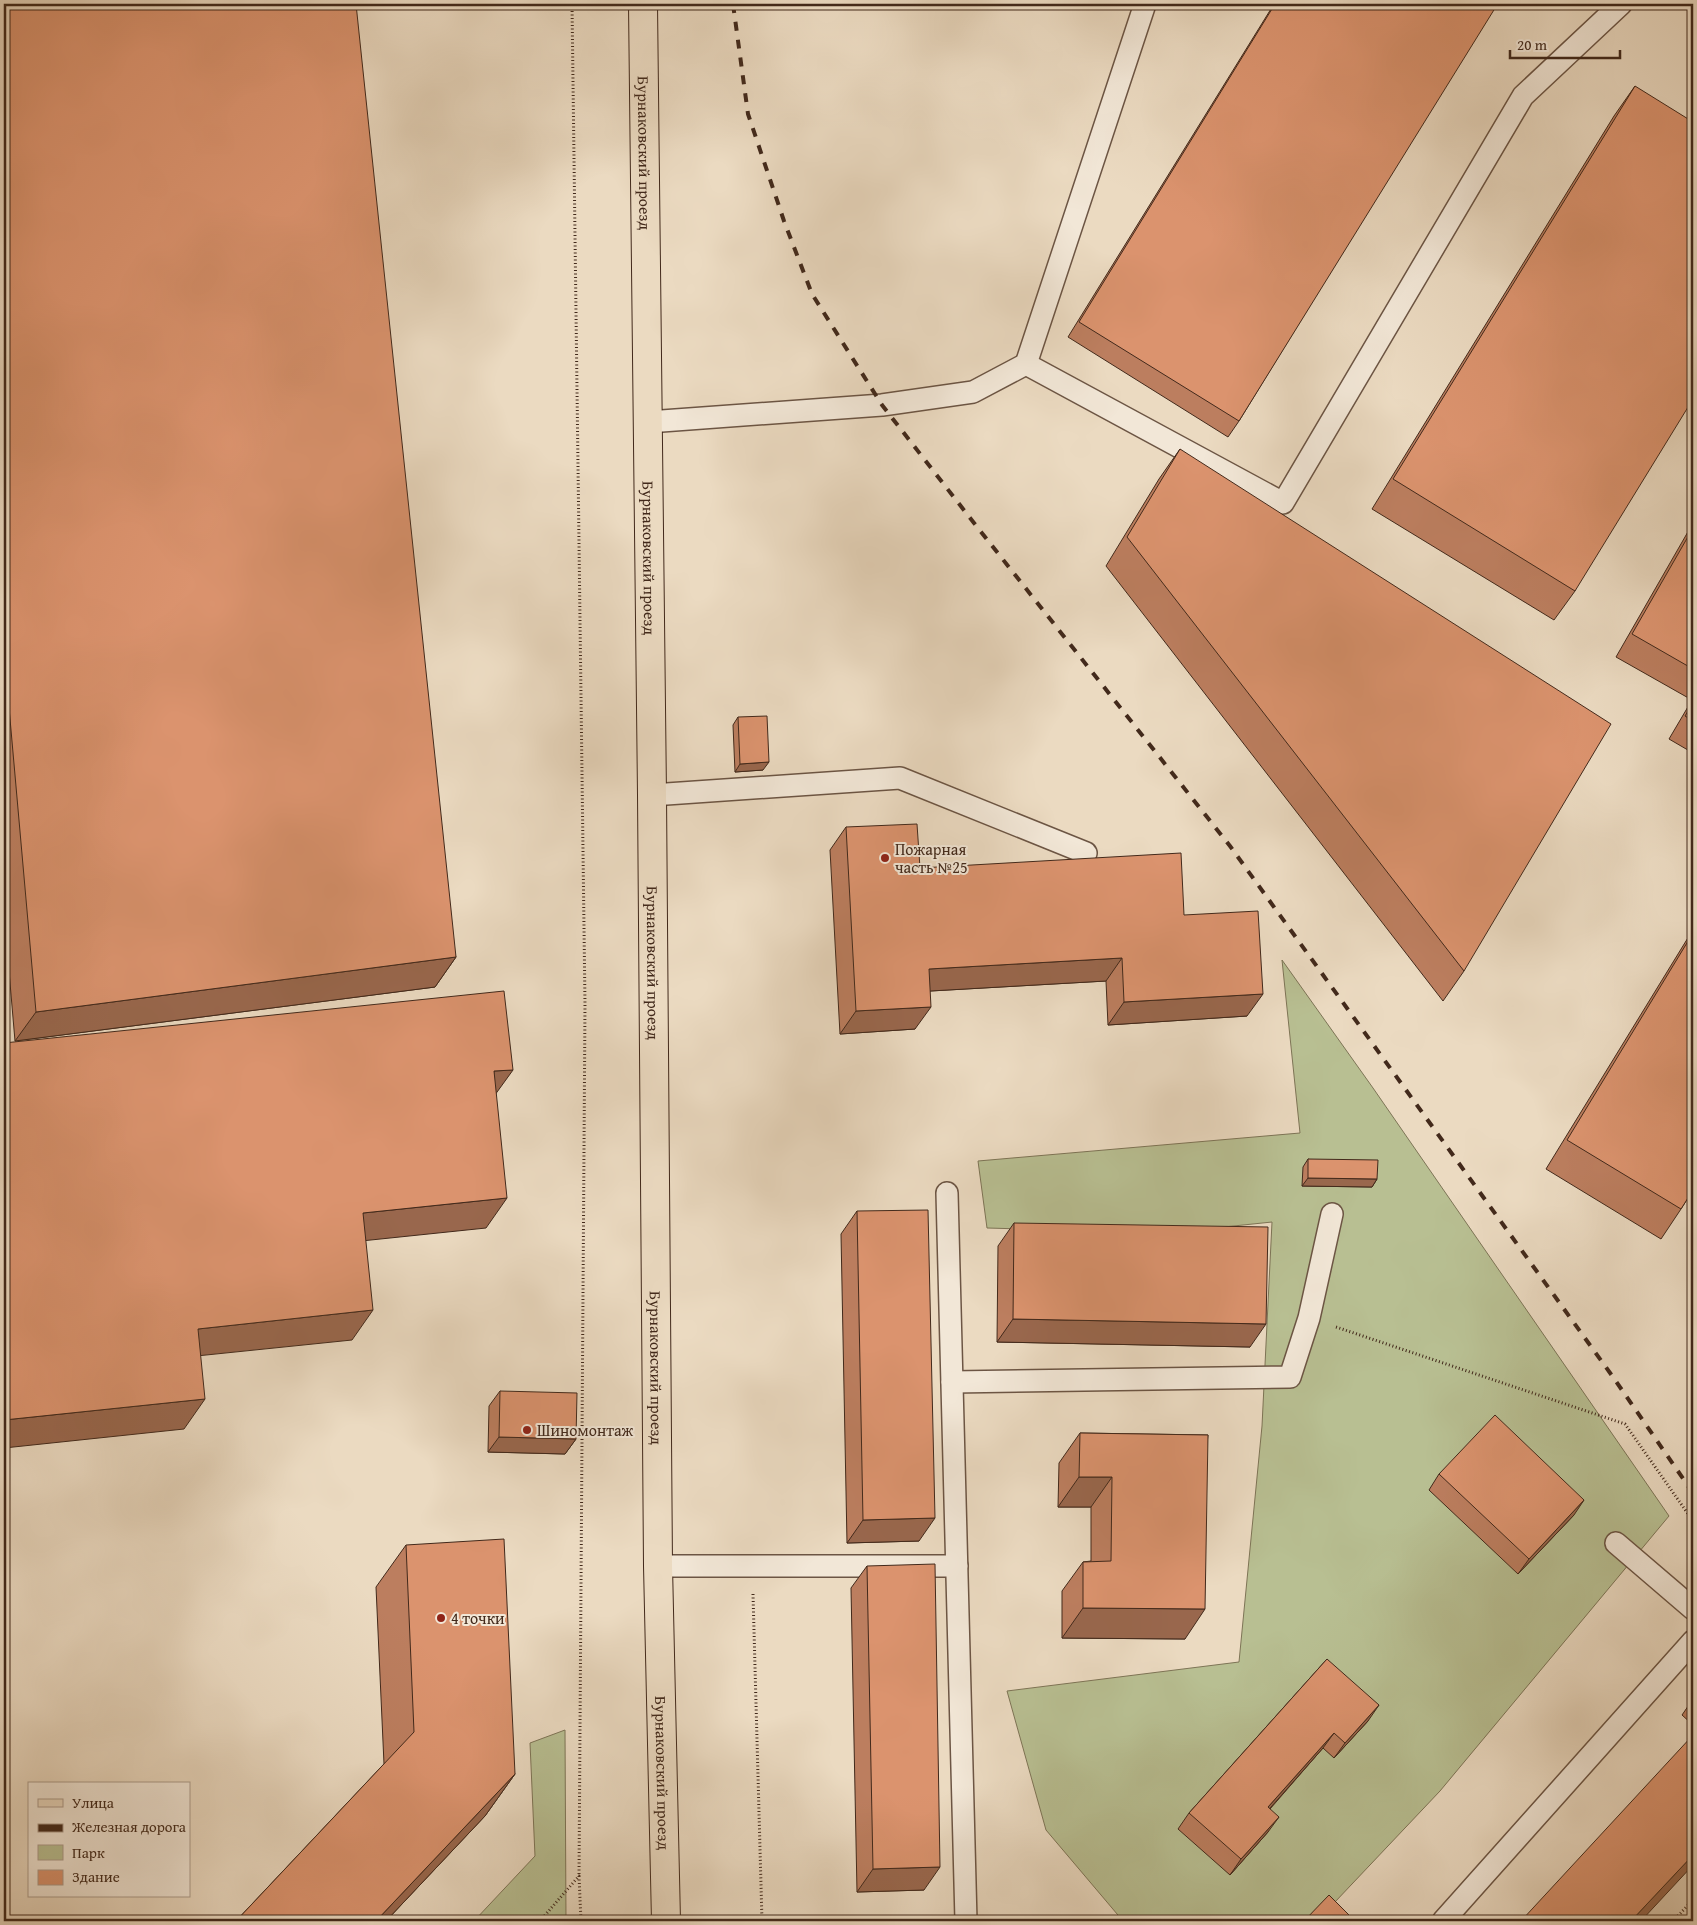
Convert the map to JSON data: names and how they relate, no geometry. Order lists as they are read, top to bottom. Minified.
{"streets":{"main road":["Бурнаковский проезд"]},"places":["Пожарная часть №25","Шиномонтаж","4 точки"],"legend":["Улица","Железная дорога","Парк","Здание"],"scale_bar":"20 m"}
